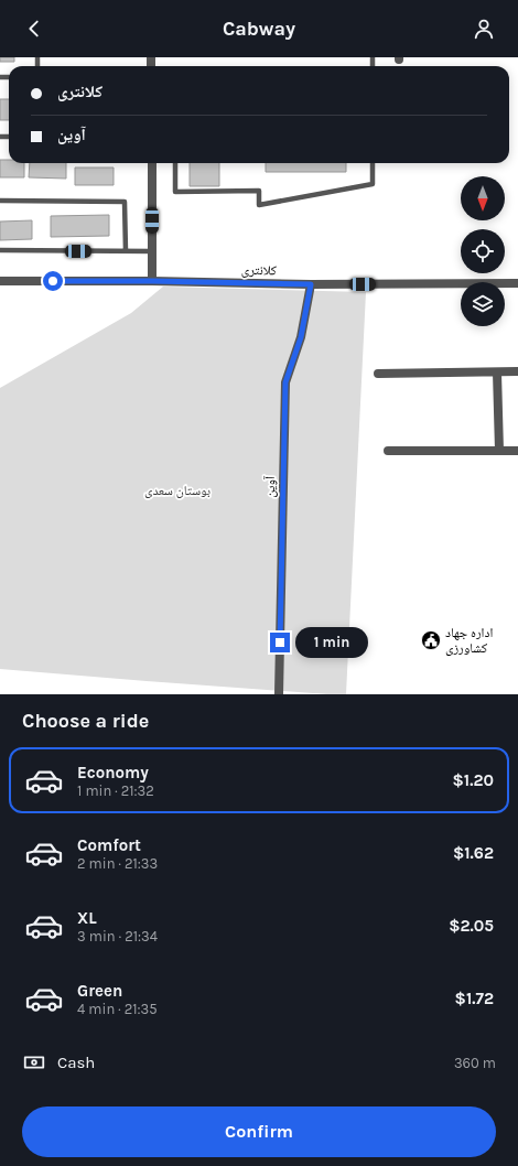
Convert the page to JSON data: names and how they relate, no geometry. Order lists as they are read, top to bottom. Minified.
{"streets":{"street":["کلانتری","آوین"]},"crossings":[["کلانتری","آوین"]],"parks":["بوستان سعدی"],"places":{"public building":["اداره جهاد کشاورزی"]},"north":"bottom","page":{"header":"Cabway","banner":["کلانتری","آوین"],"bubble":"1 min","heading":"Choose a ride","list":[{"name":"Economy","note":"1 min · 21:32","value":"$1.20"},{"name":"Comfort","note":"2 min · 21:33","value":"$1.62"},{"name":"XL","note":"3 min · 21:34","value":"$2.05"},{"name":"Green","note":"4 min · 21:35","value":"$1.72"}],"pay":["Cash","360 m"],"buttons":"Confirm"}}
